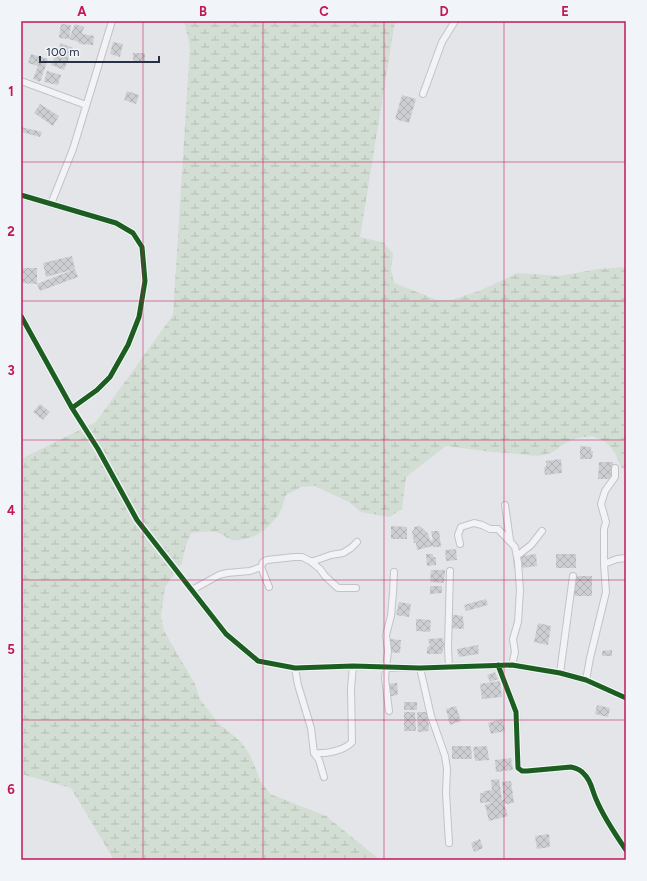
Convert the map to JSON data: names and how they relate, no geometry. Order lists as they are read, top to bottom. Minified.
{"scale_bar":"100 m","grid":{"columns":["A","B","C","D","E"],"rows":["1","2","3","4","5","6"]}}
